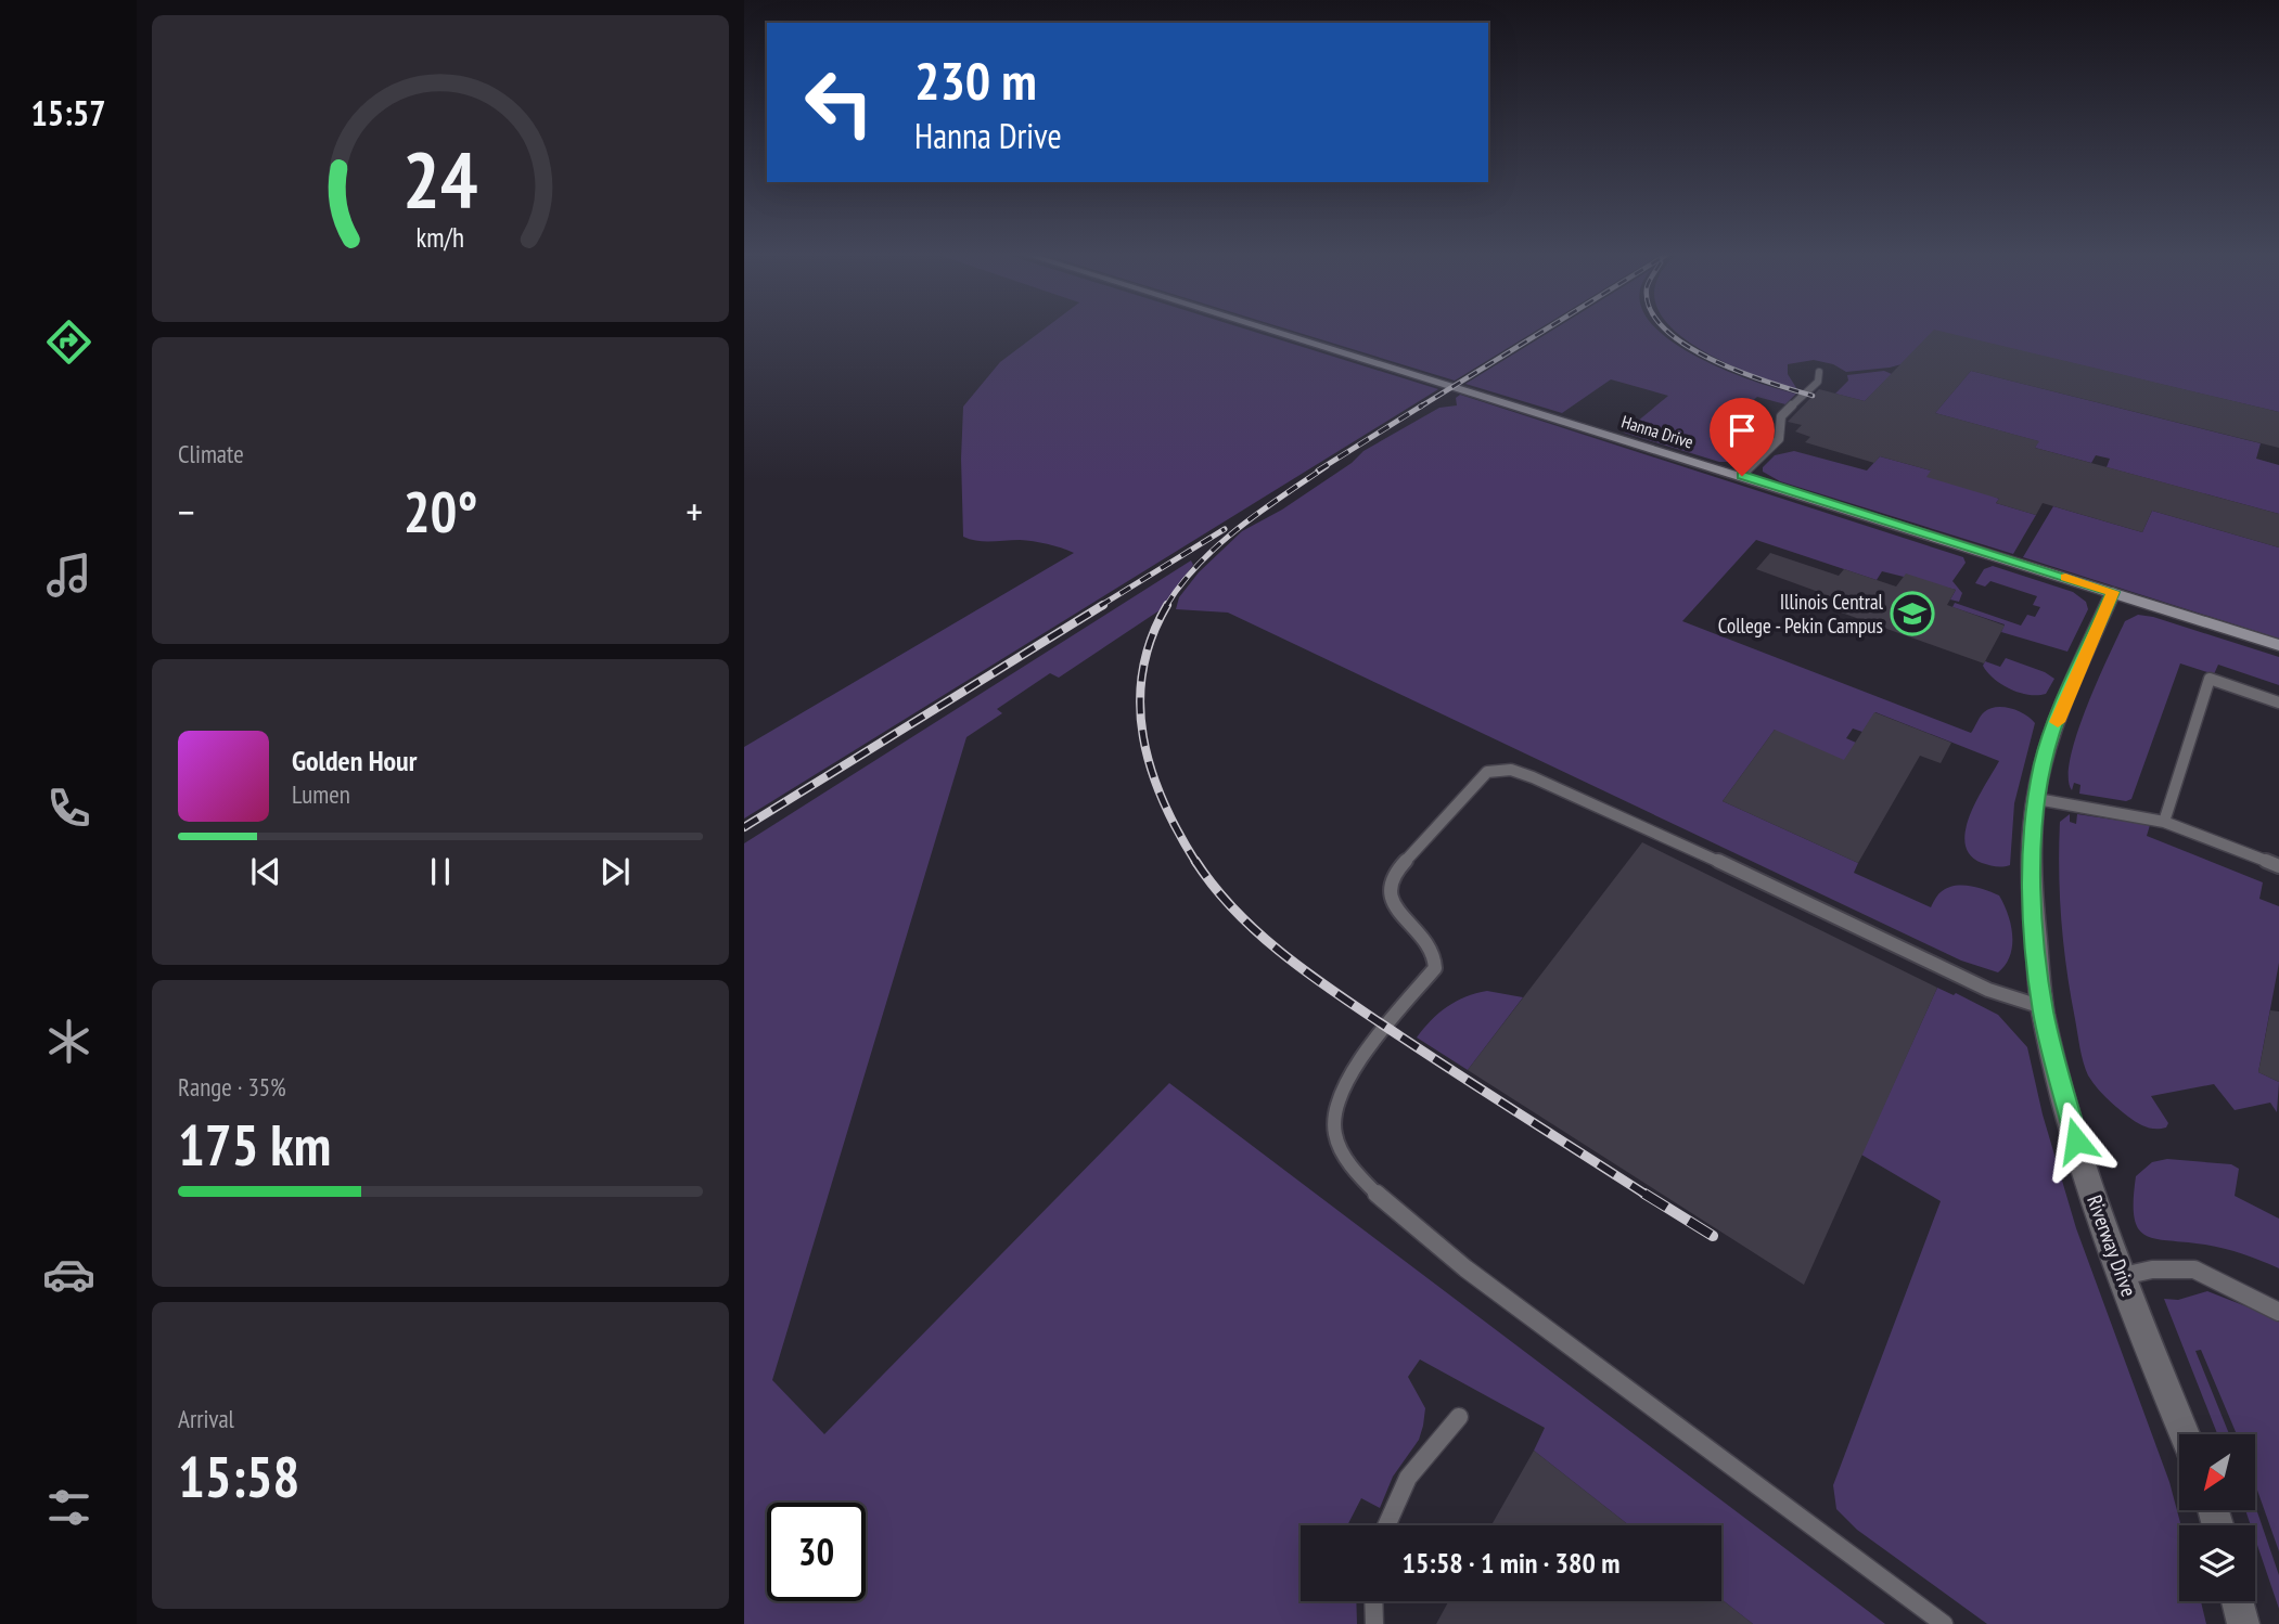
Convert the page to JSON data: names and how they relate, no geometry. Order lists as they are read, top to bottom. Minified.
{"streets":{"street":["Hanna Drive","Riverway Drive"]},"crossings":[["Hanna Drive","Riverway Drive"]],"places":{"school or university":["Illinois Central College - Pekin Campus"]},"north":"bottom left","page":{"tabs":"15:57","turn":["230 m","Hanna Drive"],"tile":["Climate",["Range · 35%","175 km"],["Arrival","15:58"]],"heat":["−","20°","+"],"song":["Golden Hour","Lumen"],"limit":"30","trip":"15:58 · 1 min · 380 m","gauge":["24","km/h"]}}
